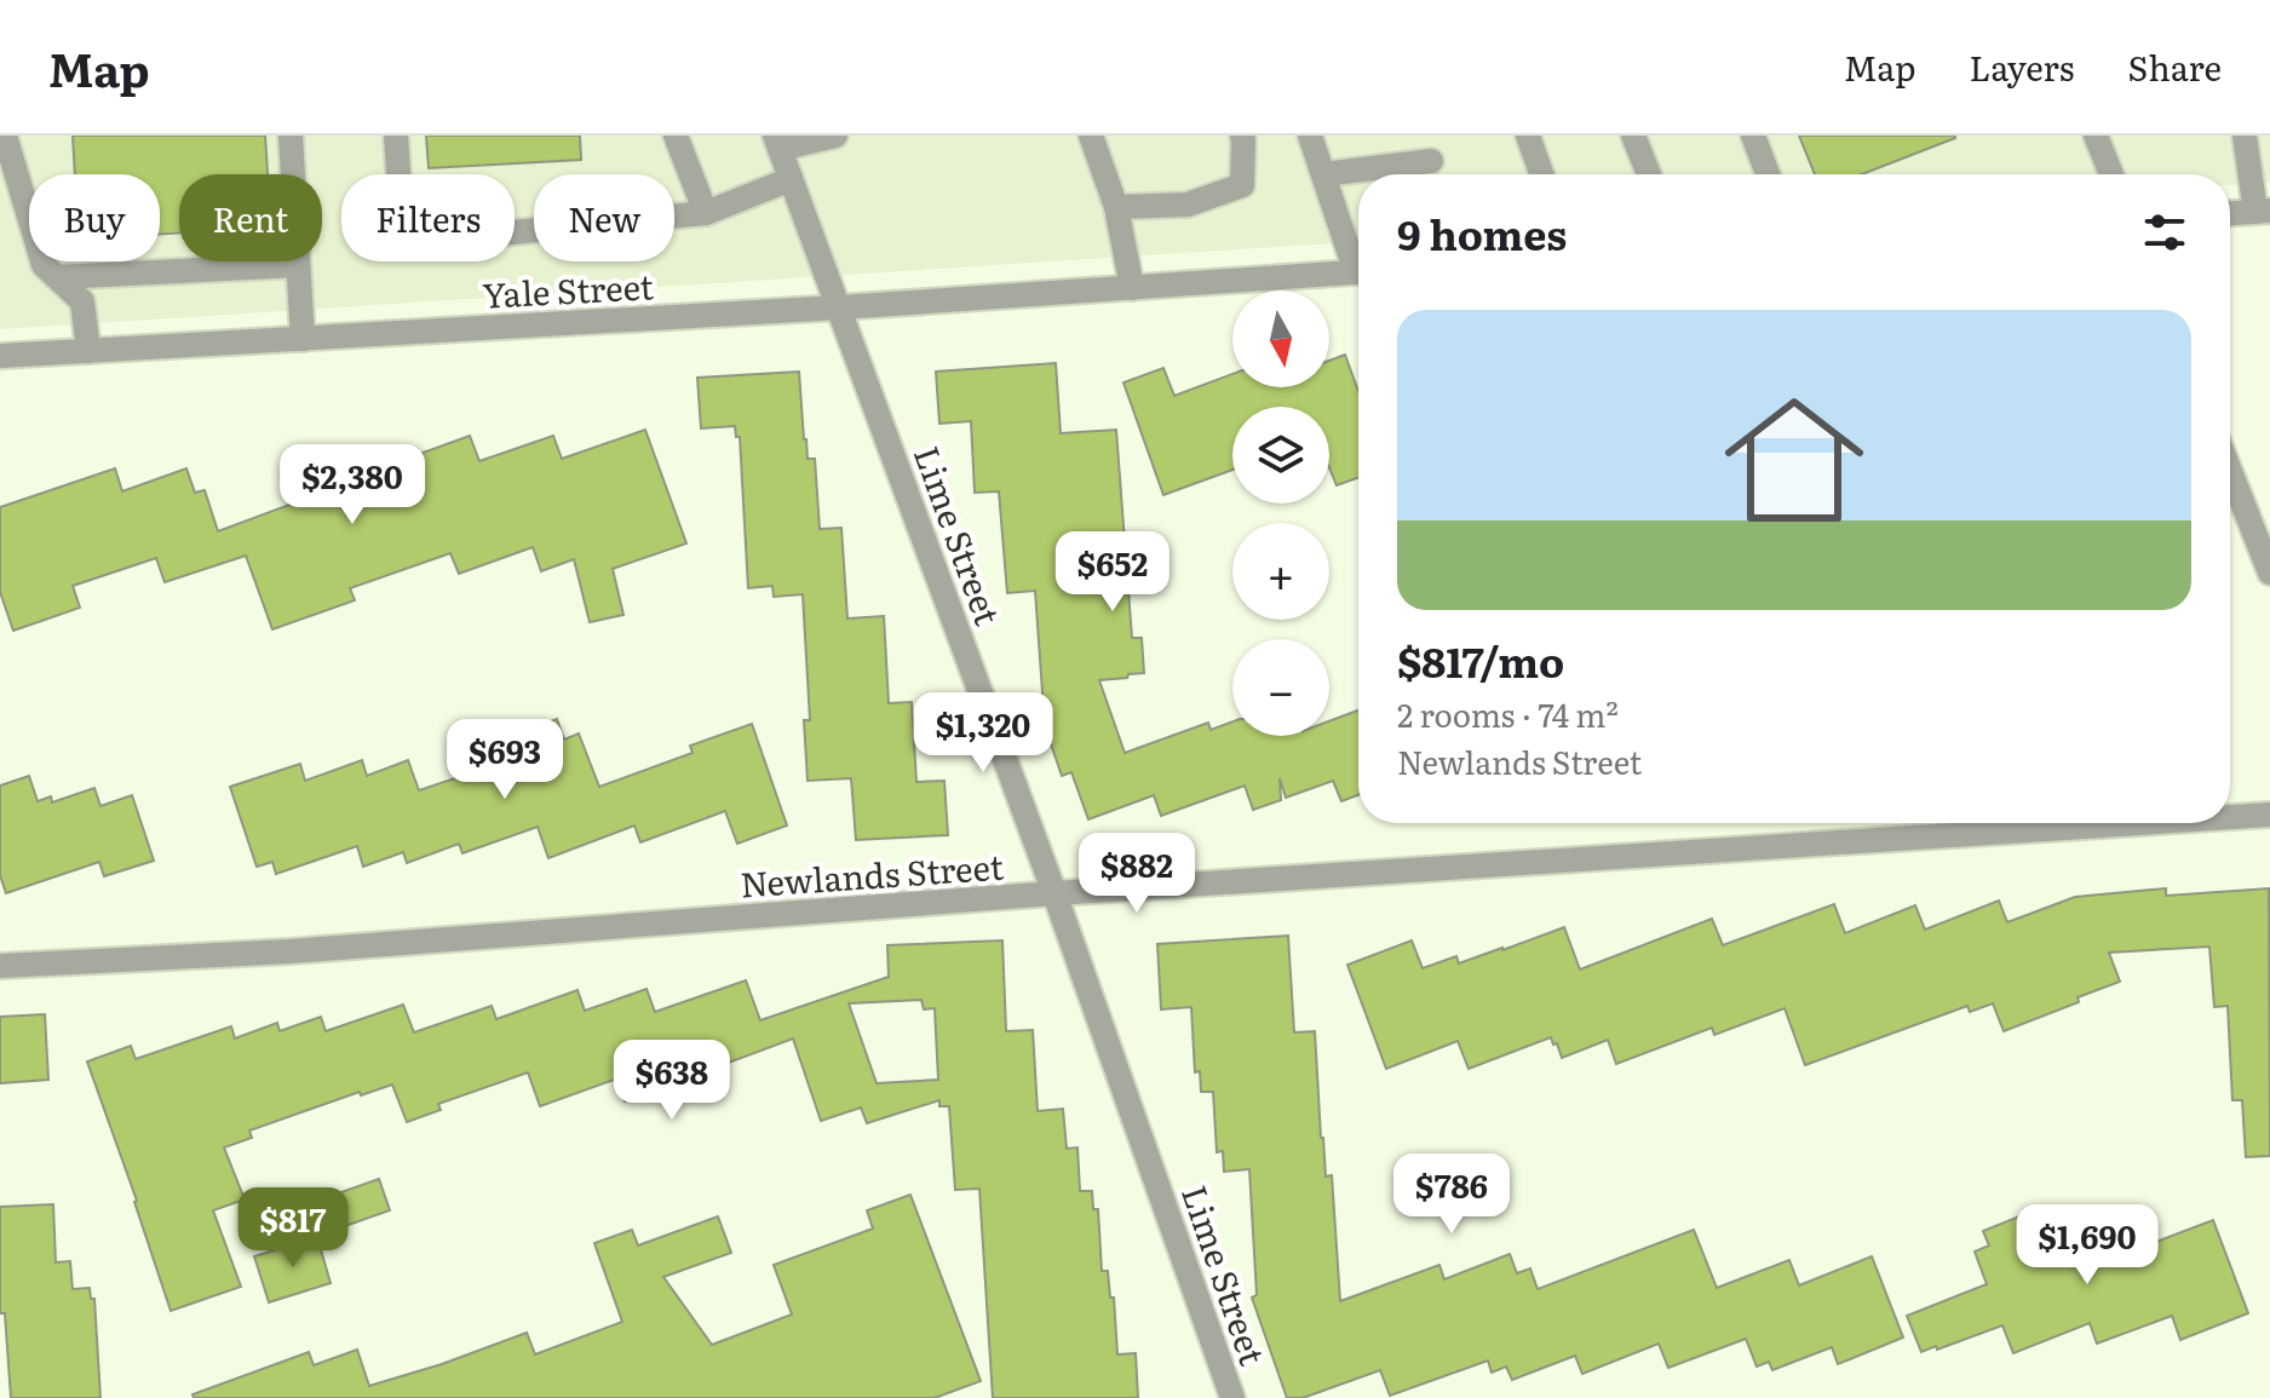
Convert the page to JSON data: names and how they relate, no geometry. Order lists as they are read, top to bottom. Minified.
{"streets":{"street":["Yale Street","Lime Street","Newlands Street"]},"crossings":[["Yale Street","Lime Street"],["Lime Street","Newlands Street"]],"north":"bottom","page":{"header":"Map","nav":["Map","Layers","Share"],"chip":["Buy","Rent","Filters","New"],"heading":"9 homes","map_buttons":["+","−"],"list":[{"name":"$817/mo","note":"2 rooms · 74 m² · Newlands Street"}],"price":["$2,380","$652","$1,320","$693","$882","$638","$786","$817","$1,690"]}}
